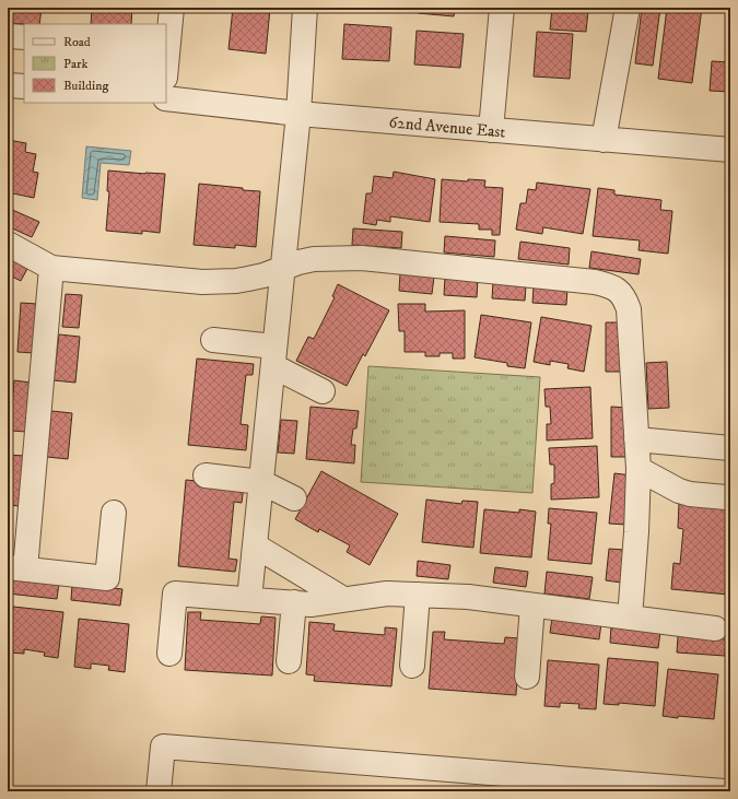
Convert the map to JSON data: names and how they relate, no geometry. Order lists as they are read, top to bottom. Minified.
{"streets":{"street":["62nd Avenue East"]},"legend":["Road","Park","Building"]}
